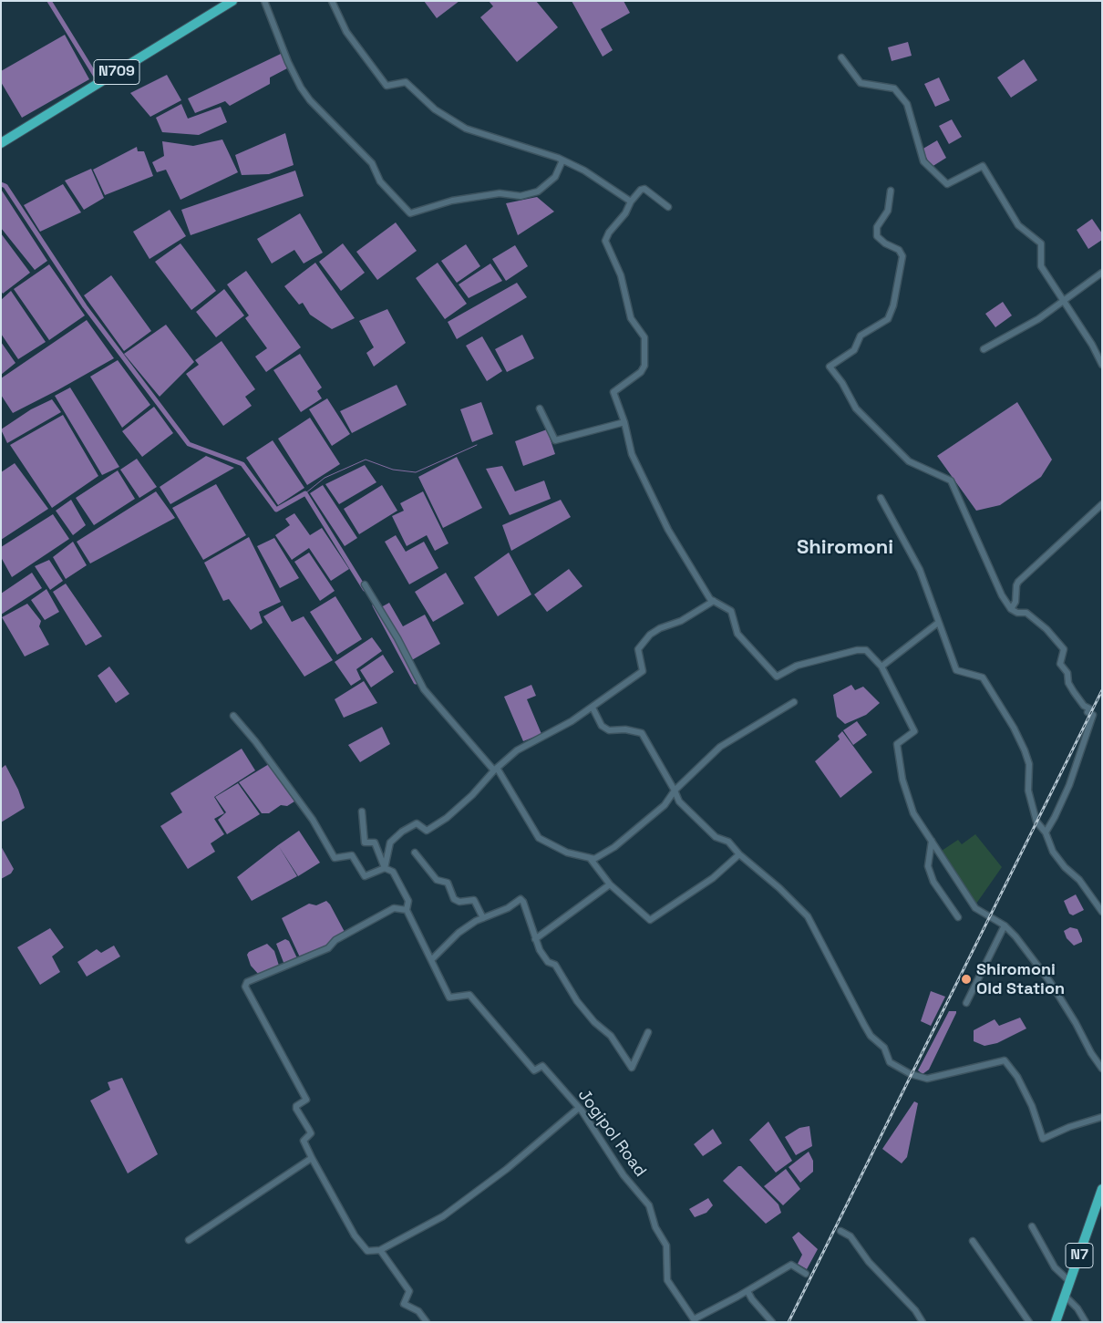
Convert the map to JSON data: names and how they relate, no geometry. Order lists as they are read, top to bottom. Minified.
{"streets":{"highway":["N709","N7"],"street":["Jogipol Road"]},"districts":["Shiromoni"],"places":["Shiromoni Old Station"]}
